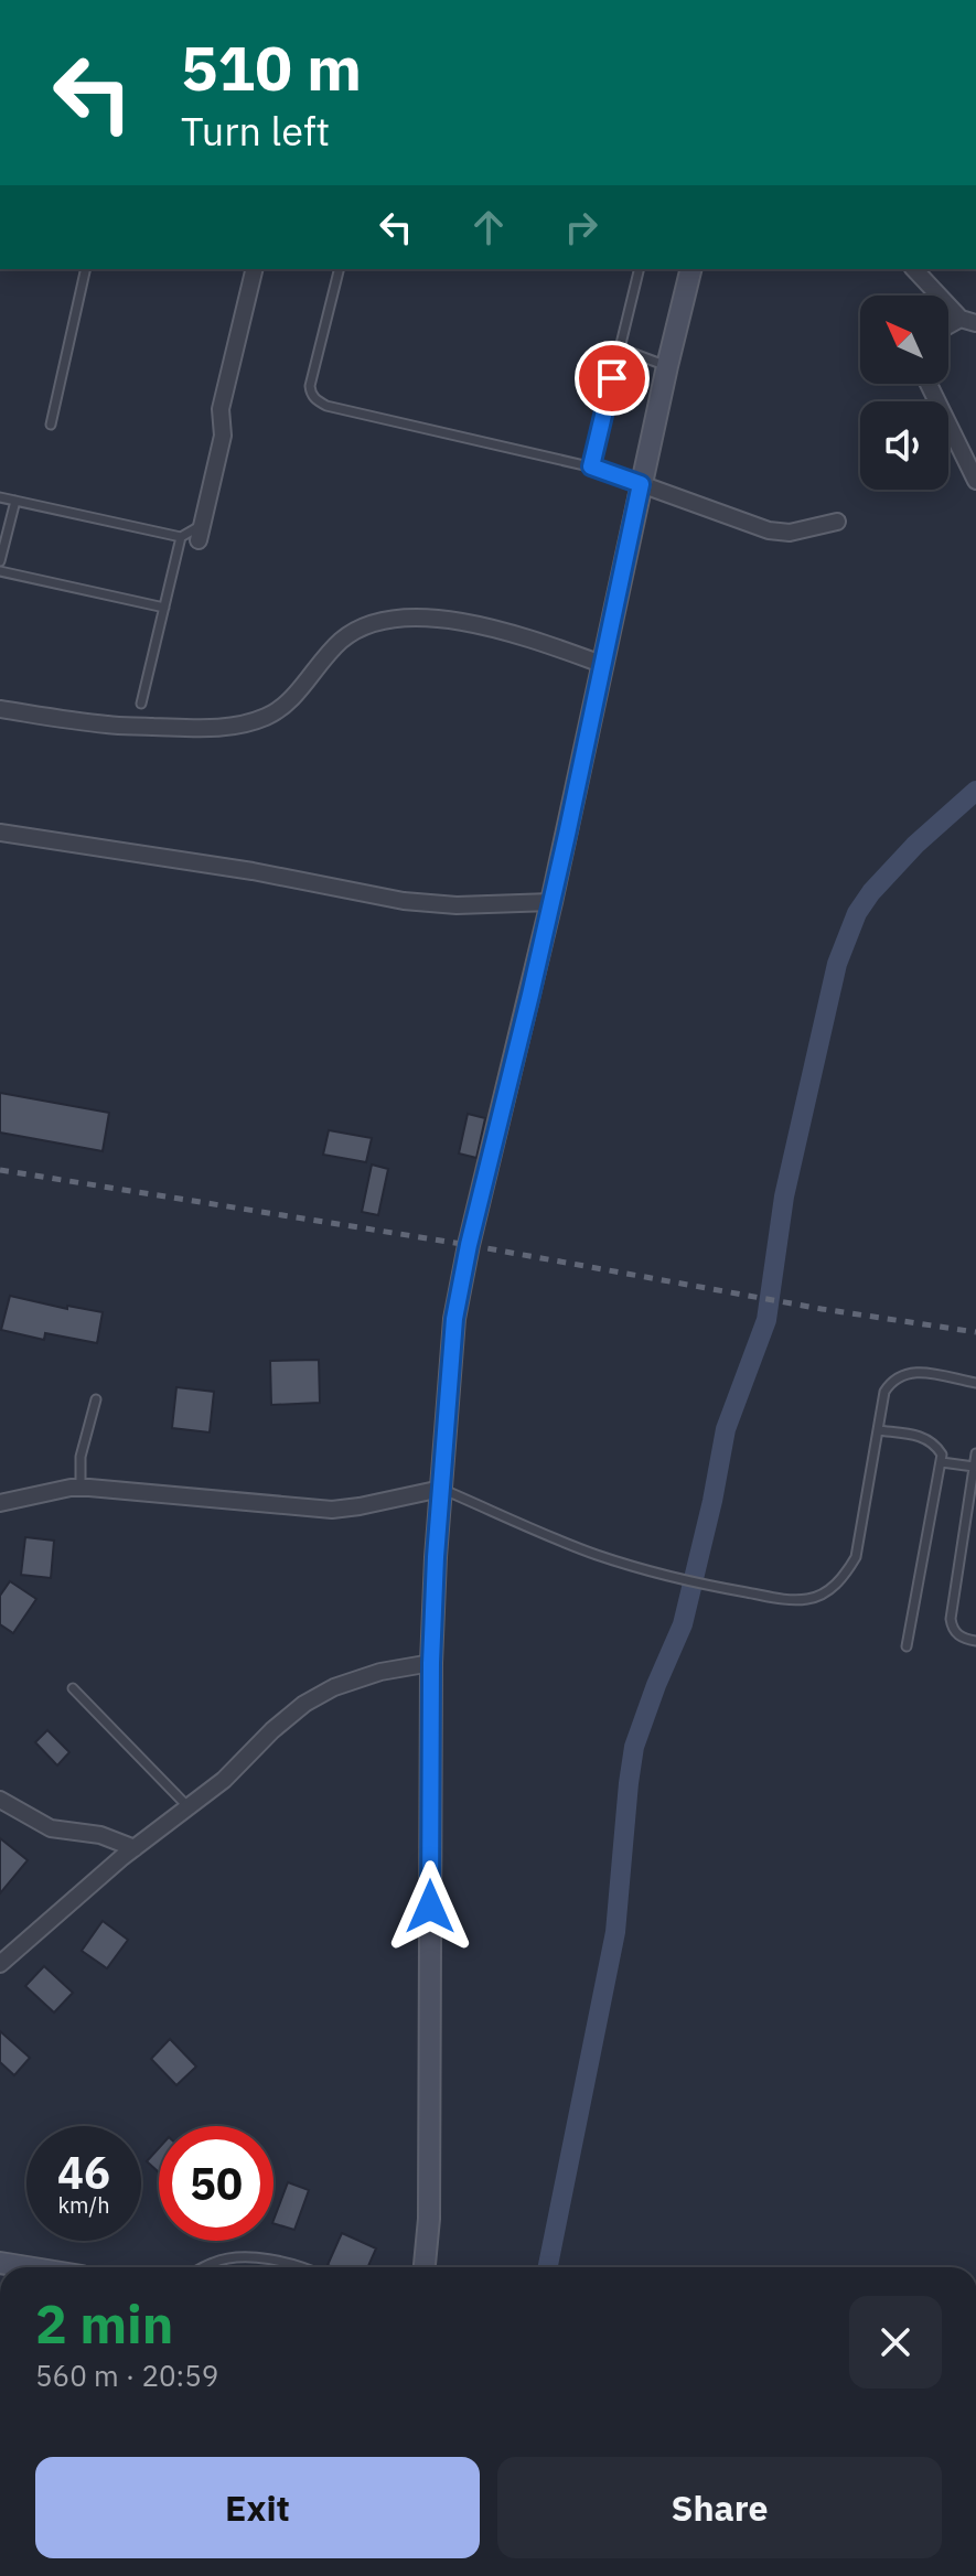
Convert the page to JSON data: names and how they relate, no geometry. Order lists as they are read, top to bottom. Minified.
{"north":"top left","page":{"turn":["510 m","Turn left"],"speed":"46 km/h","limit":"50","heading":["2 min","560 m · 20:59"],"buttons":["Exit","Share"]}}
